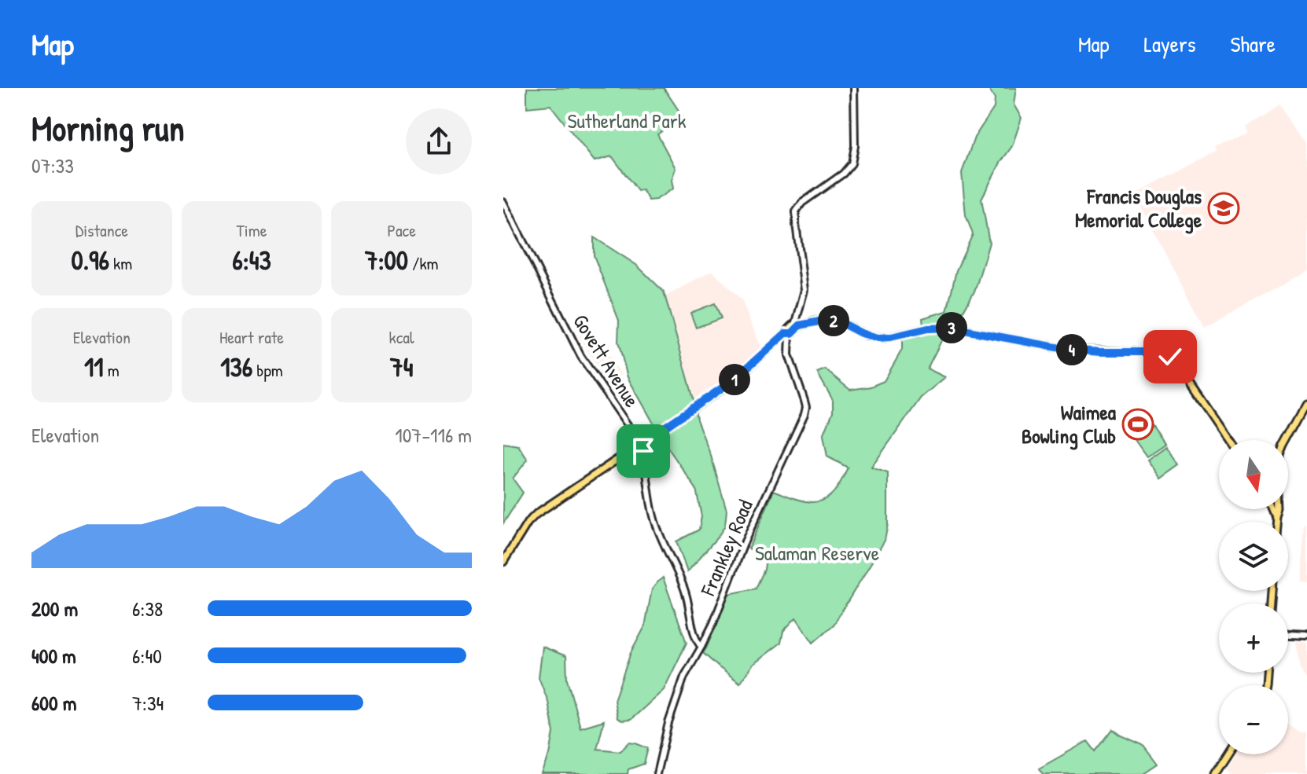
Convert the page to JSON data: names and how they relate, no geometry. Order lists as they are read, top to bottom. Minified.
{"streets":{"street":["Govett Avenue","Frankley Road"]},"crossings":[["Govett Avenue","Frankley Road"]],"parks":["Sutherland Park","Salaman Reserve"],"places":{"school or university":["Francis Douglas Memorial College"],"sports":["Waimea Bowling Club"]},"north":"bottom","page":{"header":"Map","nav":["Map","Layers","Share"],"heading":["Morning run","07:33"],"stats":[["Distance","0.96 km"],["Time","6:43"],["Pace","7:00 /km"],["Elevation","11 m"],["Heart rate","136 bpm"],["kcal","74"]],"pins":["2","3","4","1"],"chart":["Elevation","107–116 m"],"map_buttons":["+","−"],"list":[{"name":"200 m","note":"6:38"},{"name":"400 m","note":"6:40"},{"name":"600 m","note":"7:34"}]}}
